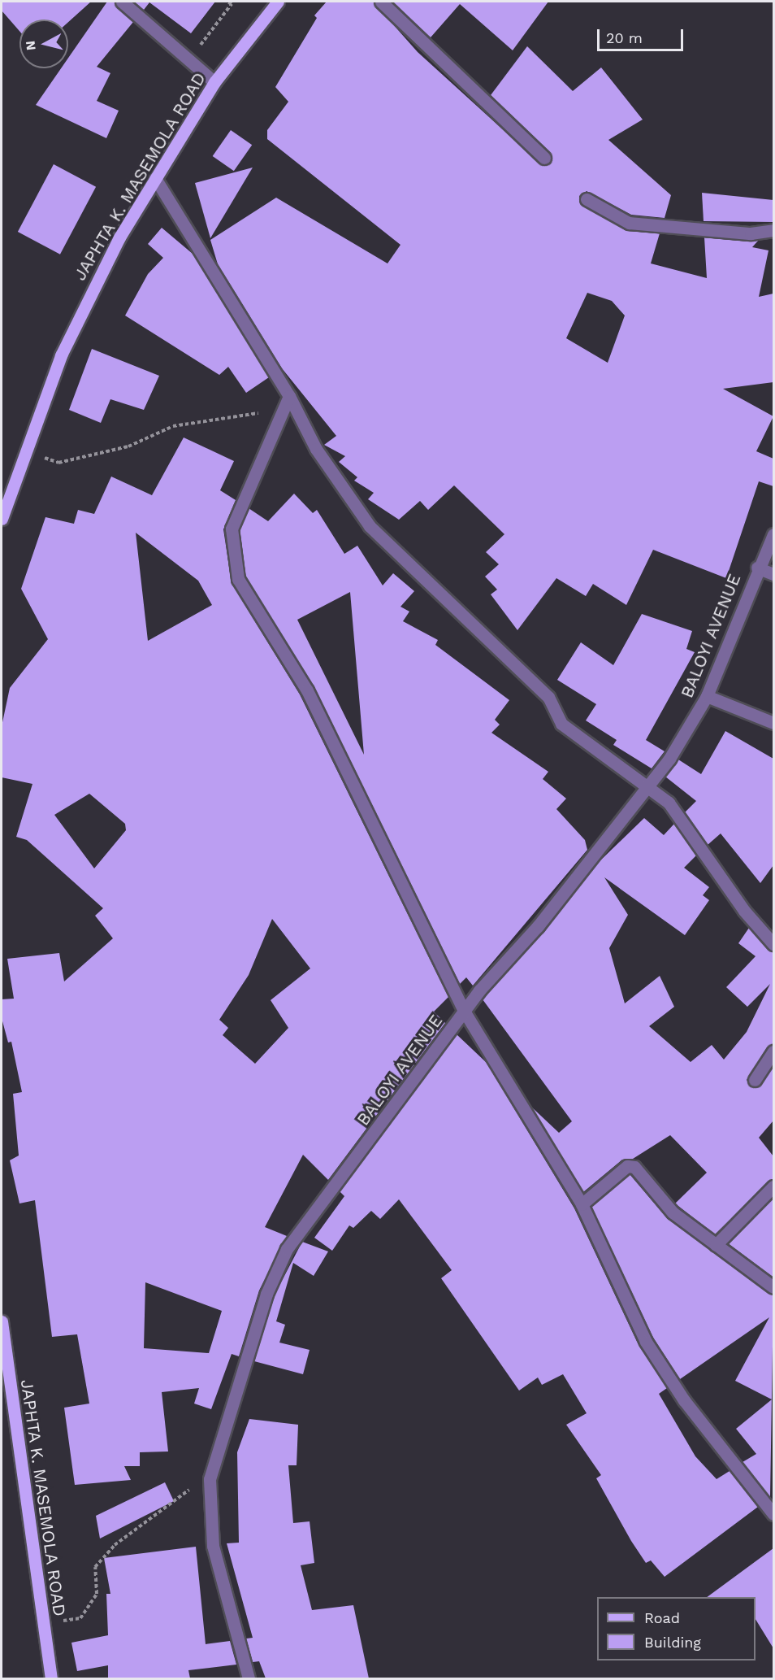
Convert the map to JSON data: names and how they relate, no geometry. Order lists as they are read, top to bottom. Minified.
{"streets":{"main road":["JAPHTA K. MASEMOLA ROAD"],"street":["BALOYI AVENUE"]},"legend":["Road","Building"],"scale_bar":"20 m","north":"left"}
